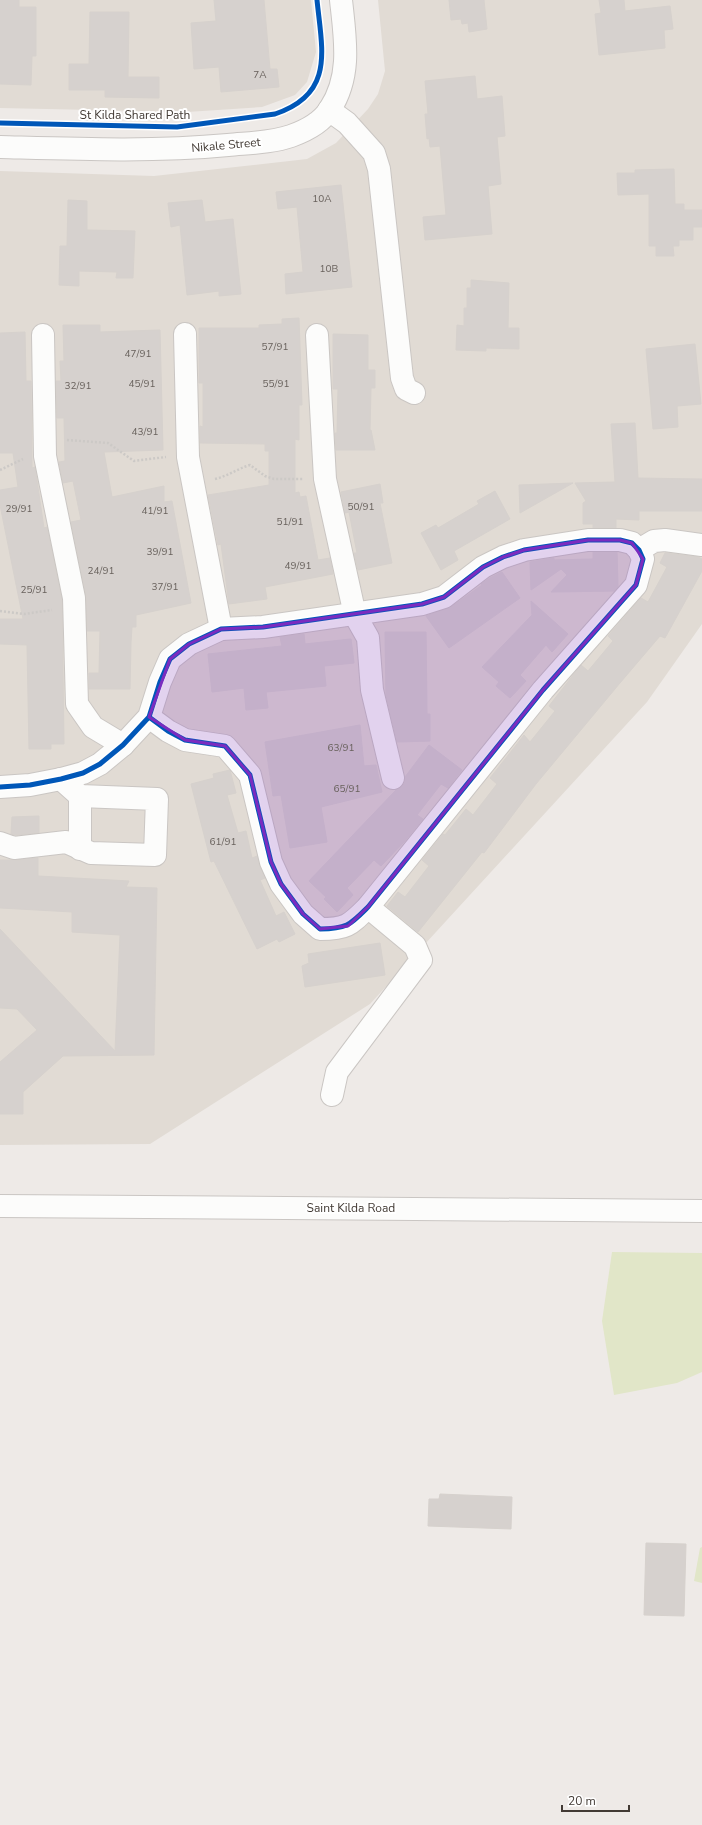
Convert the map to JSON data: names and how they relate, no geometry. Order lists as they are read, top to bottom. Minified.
{"streets":{"street":["Nikale Street","Saint Kilda Road"],"cycle path":["St Kilda Shared Path"]},"house_numbers":["7A","10A","10B","57/91","47/91","45/91","55/91","32/91","43/91","50/91","29/91","41/91","51/91","39/91","49/91","24/91","37/91","25/91","63/91","65/91","61/91"],"scale_bar":"20 m"}
